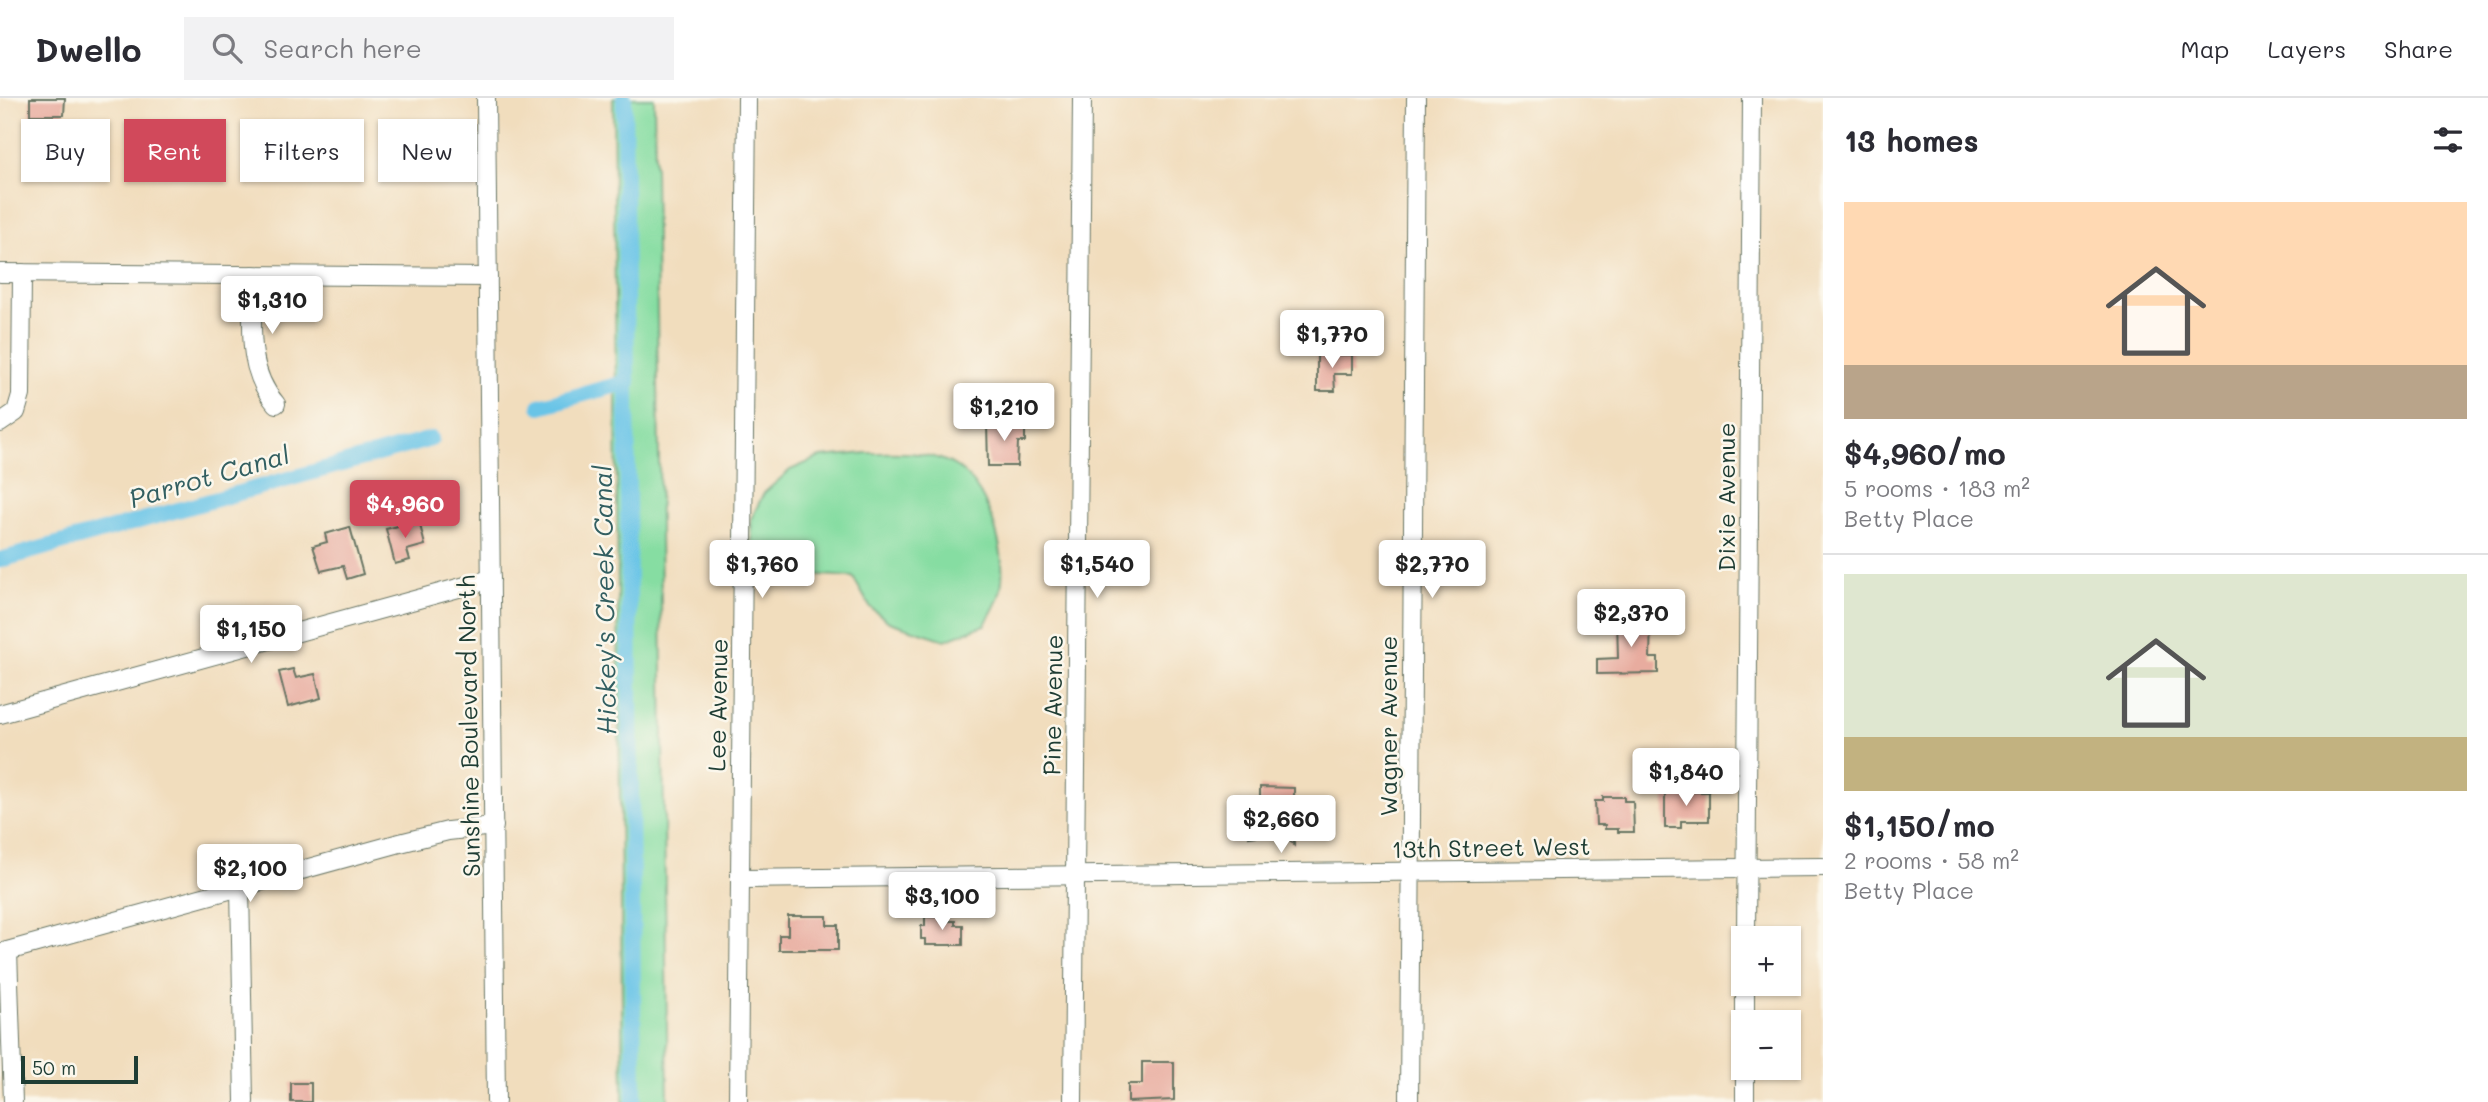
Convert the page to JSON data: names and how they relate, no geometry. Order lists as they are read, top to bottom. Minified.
{"streets":{"street":["Dixie Avenue","Lee Avenue","Pine Avenue","Sunshine Boulevard North","Wagner Avenue","13th Street West"]},"crossings":[["Dixie Avenue","13th Street West"],["Lee Avenue","13th Street West"],["Pine Avenue","13th Street West"],["Wagner Avenue","13th Street West"]],"water":["Parrot Canal","Hickey's Creek Canal"],"scale_bar":"50 m","page":{"header":"Dwello","search":"Search here","nav":["Map","Layers","Share"],"heading":"13 homes","chip":["Buy","Rent","Filters","New"],"list":[{"name":"$4,960/mo","note":"5 rooms · 183 m² · Betty Place"},{"name":"$1,150/mo","note":"2 rooms · 58 m² · Betty Place"}],"price":["$1,310","$1,770","$1,210","$4,960","$1,760","$1,540","$2,770","$2,370","$1,150","$1,840","$2,660","$2,100","$3,100"],"map_buttons":["+","−"],"scale":"50 m"}}
